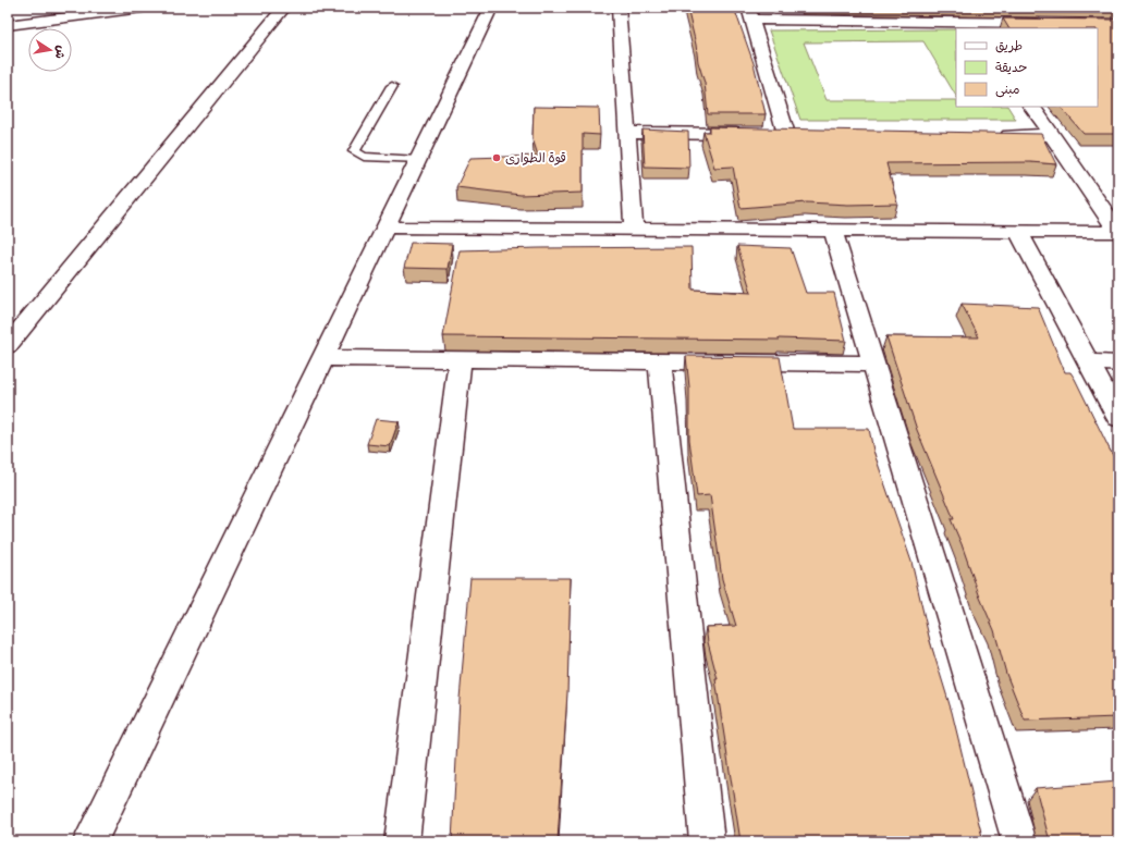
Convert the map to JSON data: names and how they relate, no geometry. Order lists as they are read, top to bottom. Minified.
{"places":["قوة الطواری"],"legend":["طريق","حديقة","مبنى"],"north":"right"}
